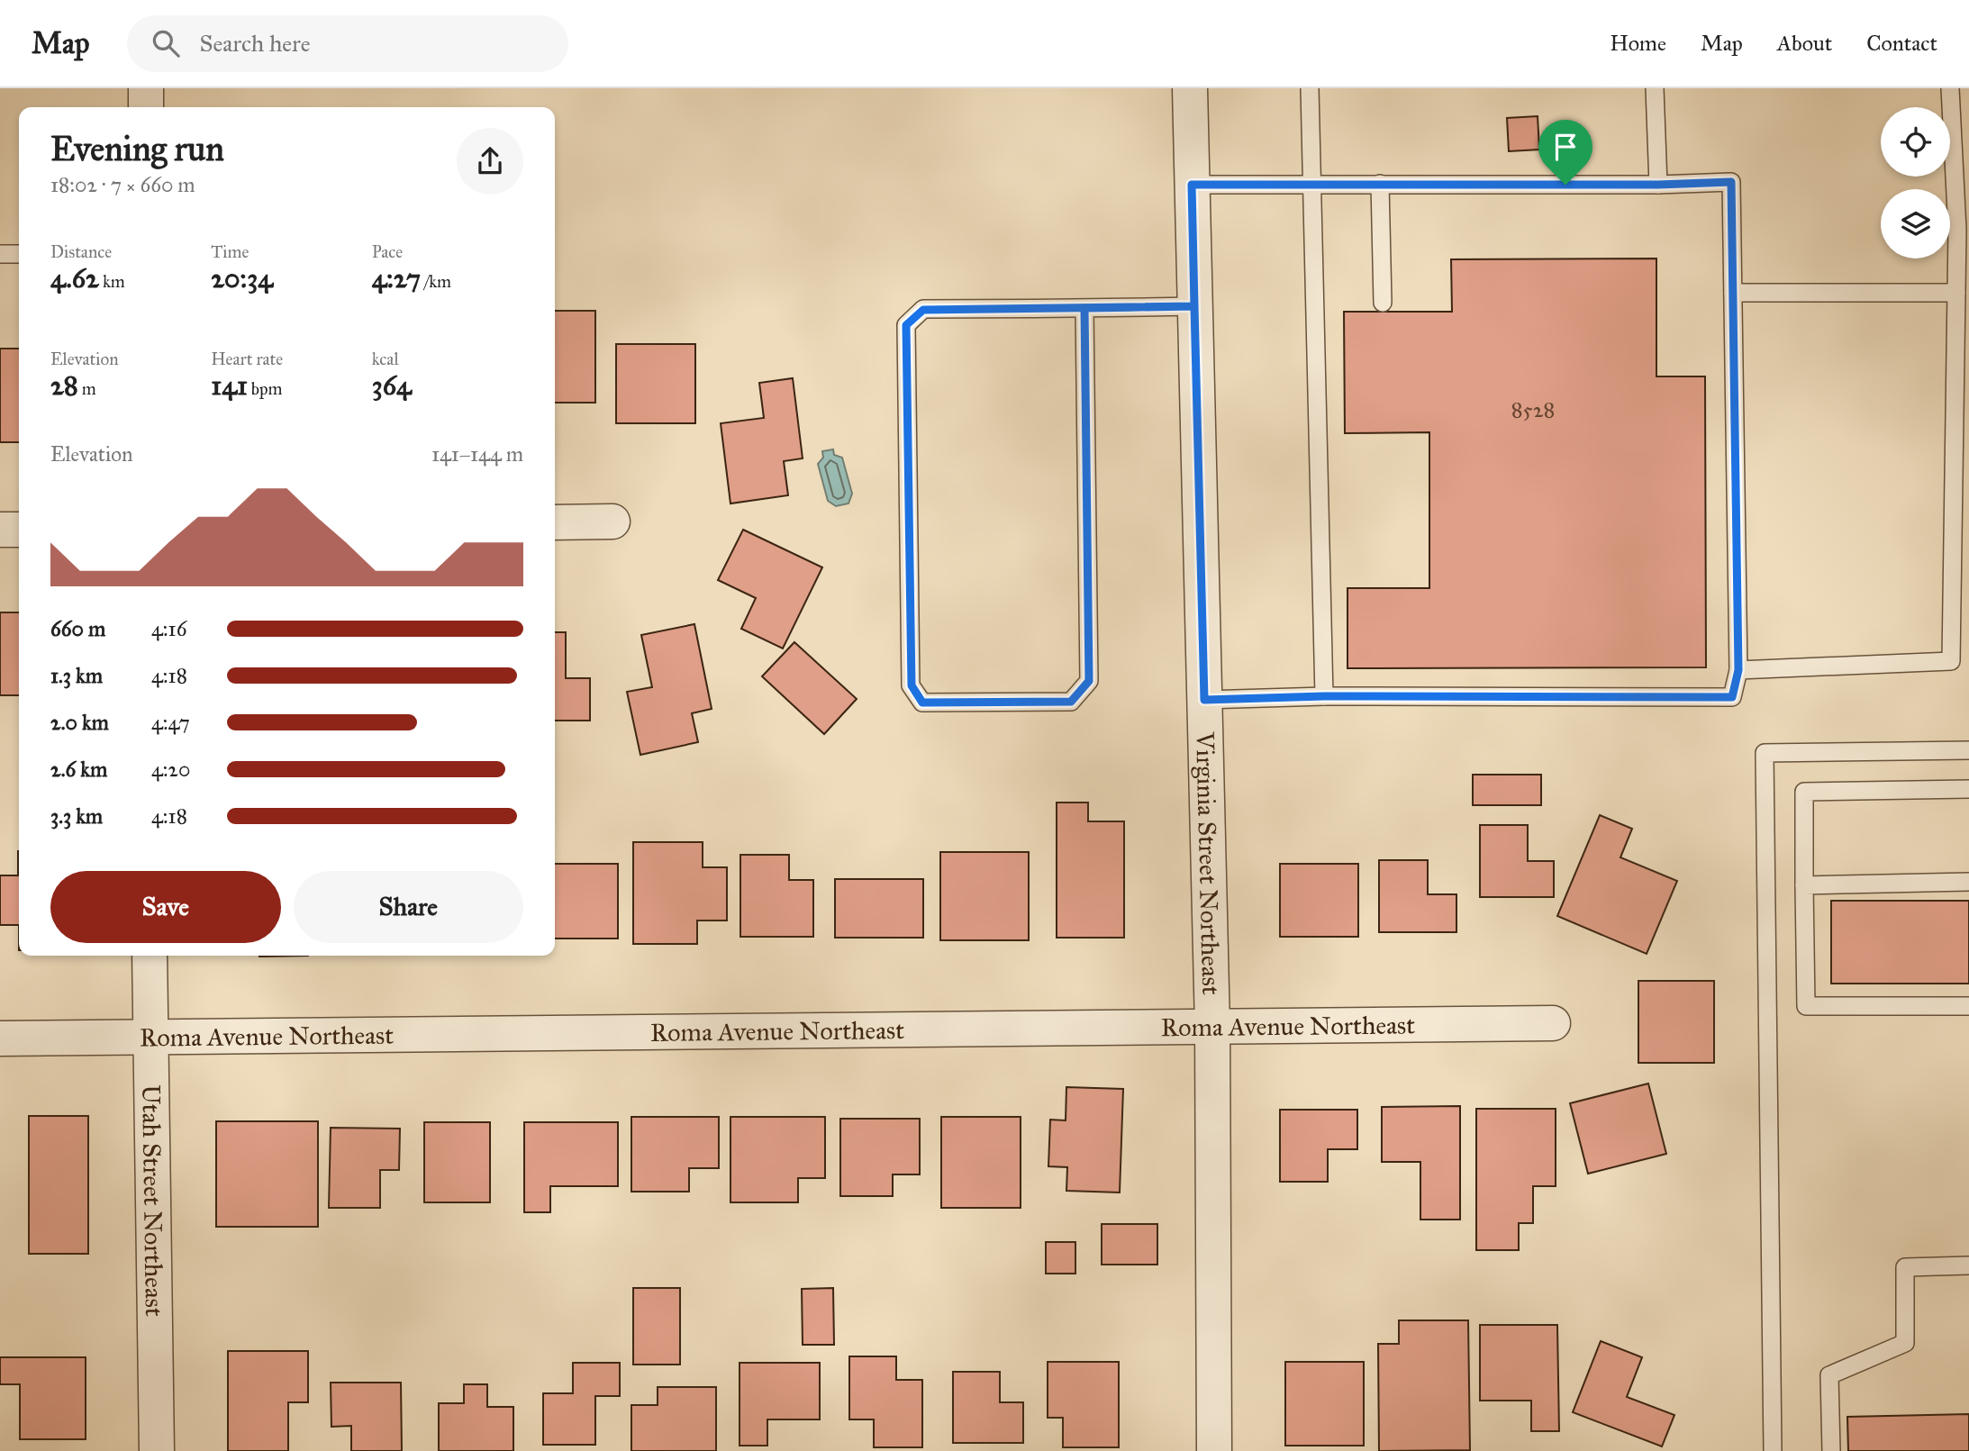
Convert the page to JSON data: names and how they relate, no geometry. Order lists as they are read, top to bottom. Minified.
{"streets":{"street":["Virginia Street Northeast","Roma Avenue Northeast","Utah Street Northeast"]},"crossings":[["Virginia Street Northeast","Roma Avenue Northeast"],["Roma Avenue Northeast","Utah Street Northeast"]],"house_numbers":["8528"],"page":{"header":"Map","search":"Search here","nav":["Home","Map","About","Contact"],"heading":["Evening run","18:02 · 7 × 660 m"],"stats":[["Distance","4.62 km"],["Time","20:34"],["Pace","4:27 /km"],["Elevation","28 m"],["Heart rate","141 bpm"],["kcal","364"]],"chart":["Elevation","141–144 m"],"list":[{"name":"660 m","note":"4:16"},{"name":"1.3 km","note":"4:18"},{"name":"2.0 km","note":"4:47"},{"name":"2.6 km","note":"4:20"},{"name":"3.3 km","note":"4:18"}],"buttons":["Save","Share"]}}
